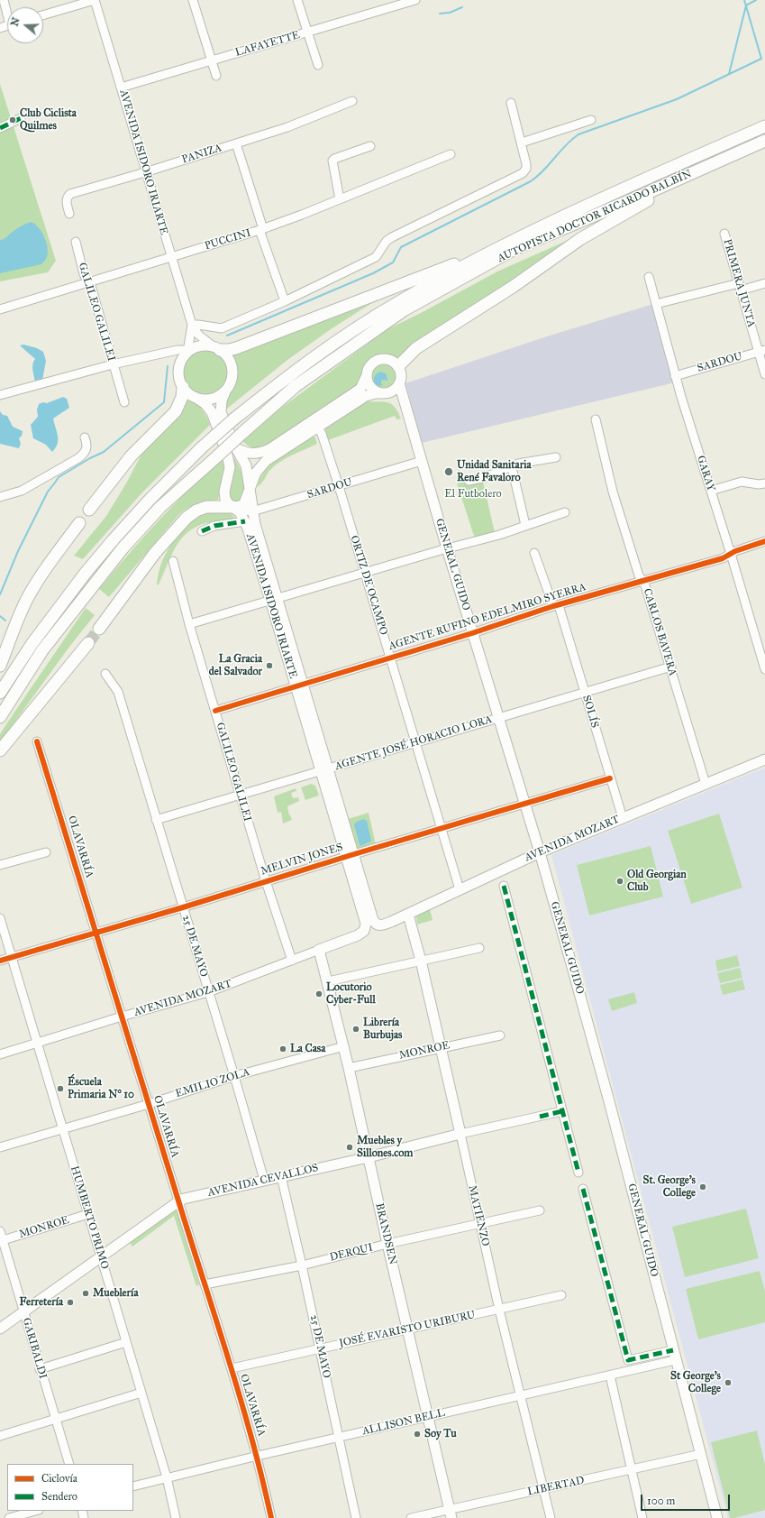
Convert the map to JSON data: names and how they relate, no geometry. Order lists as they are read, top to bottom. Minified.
{"streets":{"highway":["AUTOPISTA DOCTOR RICARDO BALBÍN"],"main road":["AVENIDA ISIDORO IRIARTE","GENERAL GUIDO","AVENIDA MOZART","AVENIDA CEVALLOS","MATIENZO","BRANDSEN"],"street":["LAFAYETTE","PANIZA","PUCCINI","PRIMERA JUNTA","GALILEO GALILEI","SARDOU","GARAY","ORTIZ DE OCAMPO","AGENTE RUFINO EDELMIRO SYERRA","CARLOS BAVERA","SOLÍS","AGENTE JOSÉ HORACIO LORA","OLAVARRÍA","MELVIN JONES","25 DE MAYO","MONROE","EMILIO ZOLA","HUMBERTO PRIMO","DERQUI","JOSÉ EVARISTO URIBURU","GARIBALDI","ALLISON BELL","LIBERTAD"]},"crossings":[["LAFAYETTE","AVENIDA ISIDORO IRIARTE"],["PANIZA","AVENIDA ISIDORO IRIARTE"],["AVENIDA ISIDORO IRIARTE","PUCCINI"],["AVENIDA ISIDORO IRIARTE","SARDOU"],["AVENIDA ISIDORO IRIARTE","AGENTE RUFINO EDELMIRO SYERRA"],["AVENIDA ISIDORO IRIARTE","AGENTE JOSÉ HORACIO LORA"],["AVENIDA ISIDORO IRIARTE","AVENIDA MOZART"],["AVENIDA ISIDORO IRIARTE","MELVIN JONES"],["PUCCINI","GALILEO GALILEI"],["PRIMERA JUNTA","SARDOU"],["GALILEO GALILEI","AGENTE RUFINO EDELMIRO SYERRA"],["GALILEO GALILEI","AGENTE JOSÉ HORACIO LORA"],["GALILEO GALILEI","AVENIDA MOZART"],["GALILEO GALILEI","MELVIN JONES"],["SARDOU","GARAY"],["SARDOU","GENERAL GUIDO"],["SARDOU","ORTIZ DE OCAMPO"],["GARAY","AGENTE RUFINO EDELMIRO SYERRA"],["GENERAL GUIDO","AGENTE RUFINO EDELMIRO SYERRA"],["GENERAL GUIDO","AGENTE JOSÉ HORACIO LORA"],["GENERAL GUIDO","AVENIDA MOZART"],["GENERAL GUIDO","MELVIN JONES"],["GENERAL GUIDO","ALLISON BELL"],["GENERAL GUIDO","LIBERTAD"],["ORTIZ DE OCAMPO","AGENTE RUFINO EDELMIRO SYERRA"],["ORTIZ DE OCAMPO","AGENTE JOSÉ HORACIO LORA"],["ORTIZ DE OCAMPO","AVENIDA MOZART"],["ORTIZ DE OCAMPO","MELVIN JONES"],["AGENTE RUFINO EDELMIRO SYERRA","CARLOS BAVERA"],["AGENTE RUFINO EDELMIRO SYERRA","SOLÍS"],["CARLOS BAVERA","AGENTE JOSÉ HORACIO LORA"],["CARLOS BAVERA","AVENIDA MOZART"],["SOLÍS","AGENTE JOSÉ HORACIO LORA"],["SOLÍS","AVENIDA MOZART"],["SOLÍS","MELVIN JONES"],["AGENTE JOSÉ HORACIO LORA","25 DE MAYO"],["AVENIDA MOZART","OLAVARRÍA"],["AVENIDA MOZART","25 DE MAYO"],["AVENIDA MOZART","MATIENZO"],["AVENIDA MOZART","HUMBERTO PRIMO"],["AVENIDA MOZART","BRANDSEN"],["OLAVARRÍA","MELVIN JONES"],["OLAVARRÍA","EMILIO ZOLA"],["OLAVARRÍA","AVENIDA CEVALLOS"],["OLAVARRÍA","DERQUI"],["OLAVARRÍA","JOSÉ EVARISTO URIBURU"],["OLAVARRÍA","ALLISON BELL"],["MELVIN JONES","25 DE MAYO"],["MELVIN JONES","HUMBERTO PRIMO"],["25 DE MAYO","EMILIO ZOLA"],["25 DE MAYO","AVENIDA CEVALLOS"],["25 DE MAYO","DERQUI"],["25 DE MAYO","JOSÉ EVARISTO URIBURU"],["25 DE MAYO","ALLISON BELL"],["MONROE","MATIENZO"],["MONROE","HUMBERTO PRIMO"],["MONROE","BRANDSEN"],["MONROE","GARIBALDI"],["EMILIO ZOLA","HUMBERTO PRIMO"],["EMILIO ZOLA","BRANDSEN"],["AVENIDA CEVALLOS","MATIENZO"],["AVENIDA CEVALLOS","HUMBERTO PRIMO"],["AVENIDA CEVALLOS","BRANDSEN"],["AVENIDA CEVALLOS","GARIBALDI"],["MATIENZO","DERQUI"],["MATIENZO","JOSÉ EVARISTO URIBURU"],["MATIENZO","ALLISON BELL"],["MATIENZO","LIBERTAD"],["HUMBERTO PRIMO","ALLISON BELL"],["BRANDSEN","DERQUI"],["BRANDSEN","JOSÉ EVARISTO URIBURU"],["BRANDSEN","ALLISON BELL"],["BRANDSEN","LIBERTAD"]],"parks":["El Futbolero"],"places":["Club Ciclista Quilmes","Unidad Sanitaria René Favaloro","La Gracia del Salvador","Old Georgian Club","Locutorio Cyber-Full","Librería Burbujas","La Casa","Éscuela Primaria N° 10","Muebles y Sillones.com","St. George's College","Mueblería","Ferretería","St George's College","Soy Tu"],"legend":["Ciclovía","Sendero"],"scale_bar":"100 m","north":"left"}
